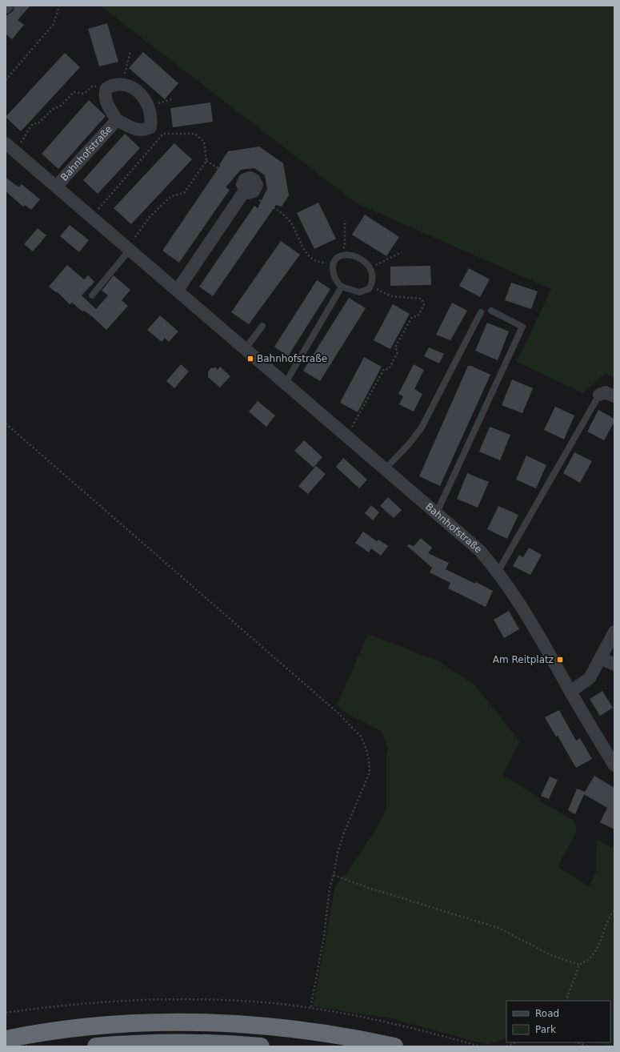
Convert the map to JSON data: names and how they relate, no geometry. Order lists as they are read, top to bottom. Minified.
{"streets":{"street":["Bahnhofstraße"]},"places":{"transit":["Bahnhofstraße","Am Reitplatz"]},"legend":["Road","Park"]}
